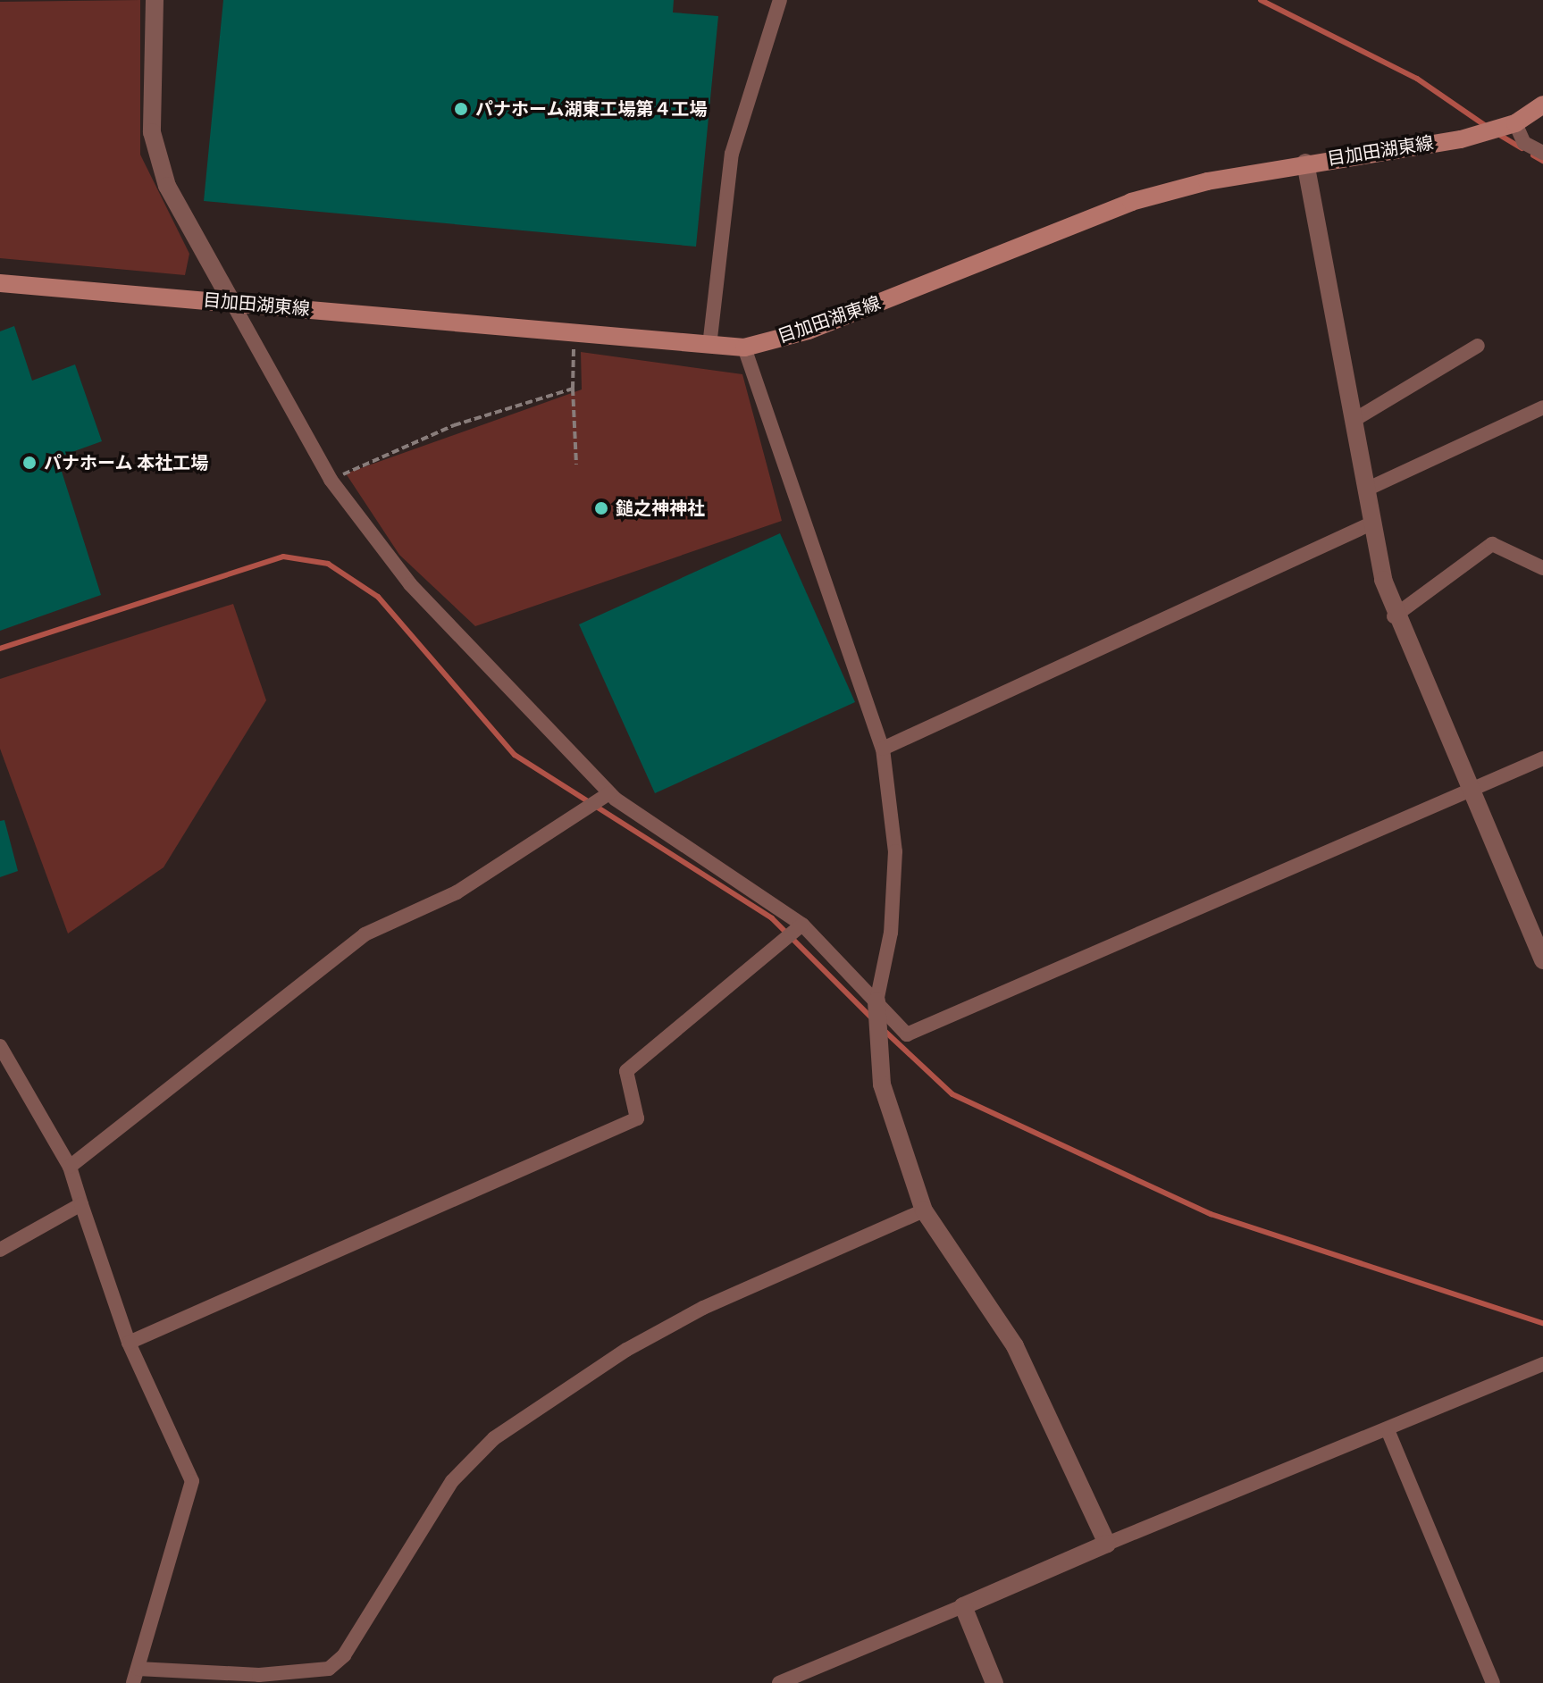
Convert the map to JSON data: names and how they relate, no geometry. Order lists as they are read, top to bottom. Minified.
{"streets":{"main road":["目加田湖東線"]},"places":["パナホーム湖東工場第４工場","パナホーム 本社工場","鎚之神神社"]}
